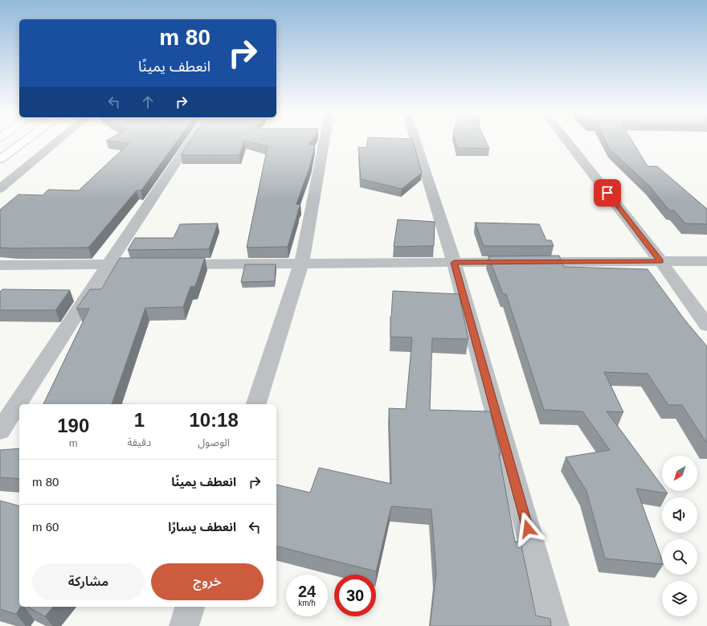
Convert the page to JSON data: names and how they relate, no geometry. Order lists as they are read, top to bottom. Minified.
{"north":"bottom left","page":{"turn":["80 m","انعطف يمينًا"],"eta":["10:18","الوصول","1","دقيقة","190","m"],"list":[{"name":"انعطف يمينًا","value":"80 m"},{"name":"انعطف يسارًا","value":"60 m"}],"buttons":["خروج","مشاركة"],"speed":"24 km/h","limit":"30"}}
